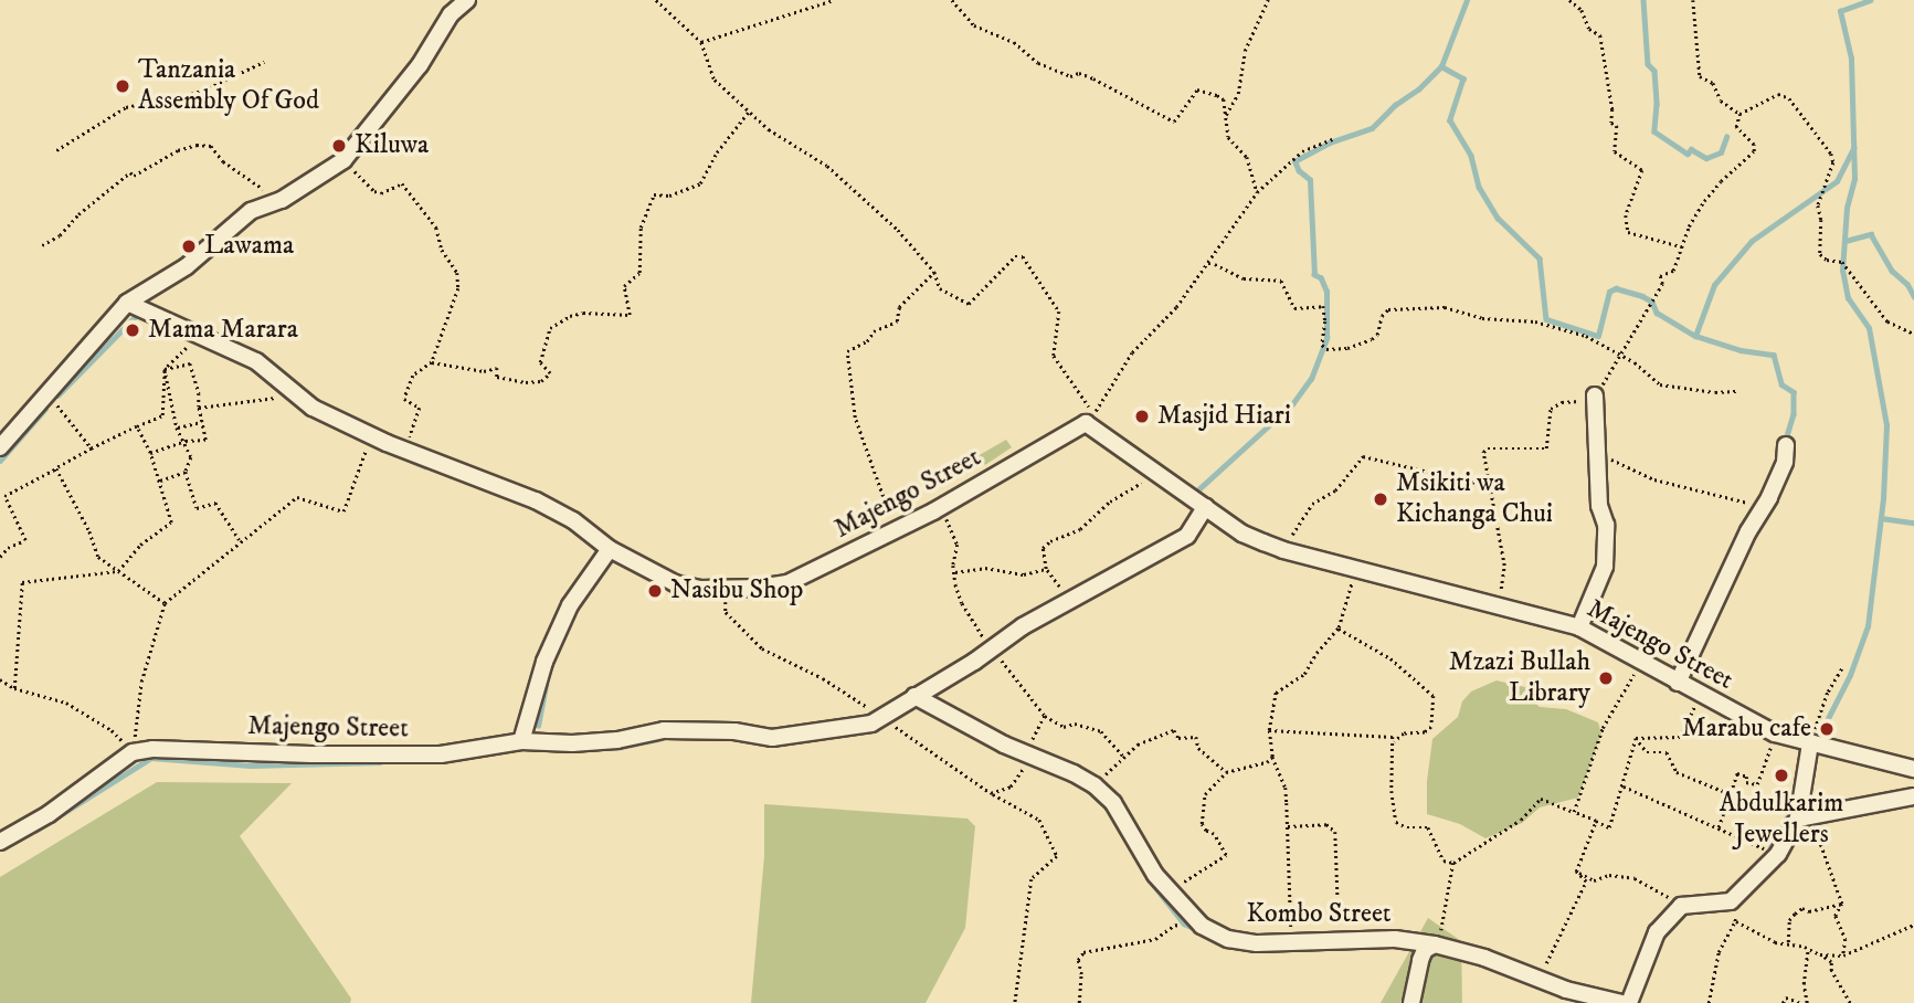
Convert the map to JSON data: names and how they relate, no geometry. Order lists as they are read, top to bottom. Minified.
{"streets":{"street":["Majengo Street","Kombo Street"]},"crossings":[["Majengo Street","Kombo Street"]],"places":["Tanzania Assembly Of God","Kiluwa","Lawama","Mama Marara","Masjid Hiari","Msikiti wa Kichanga Chui","Nasibu Shop","Mzazi Bullah Library","Marabu cafe","Abdulkarim Jewellers"]}
